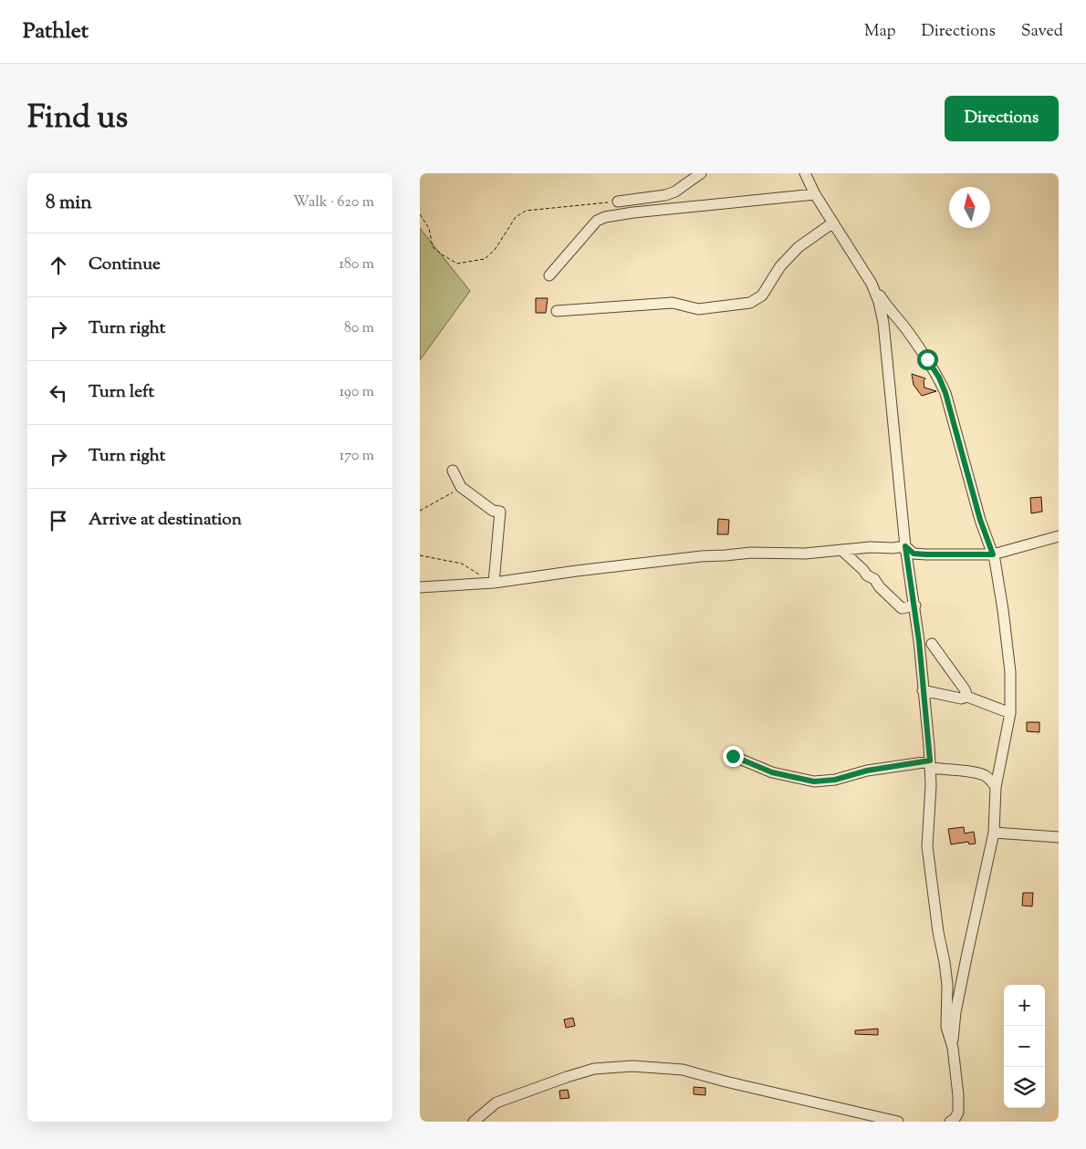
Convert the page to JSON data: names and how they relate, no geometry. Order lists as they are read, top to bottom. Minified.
{"north":"top","page":{"header":"Pathlet","nav":["Map","Directions","Saved"],"title":"Find us","buttons":"Directions","heading":["8 min","Walk · 620 m"],"list":[["Continue","180 m"],["Turn right","80 m"],["Turn left","190 m"],["Turn right","170 m"],"Arrive at destination"],"map_buttons":["+","−"]}}
